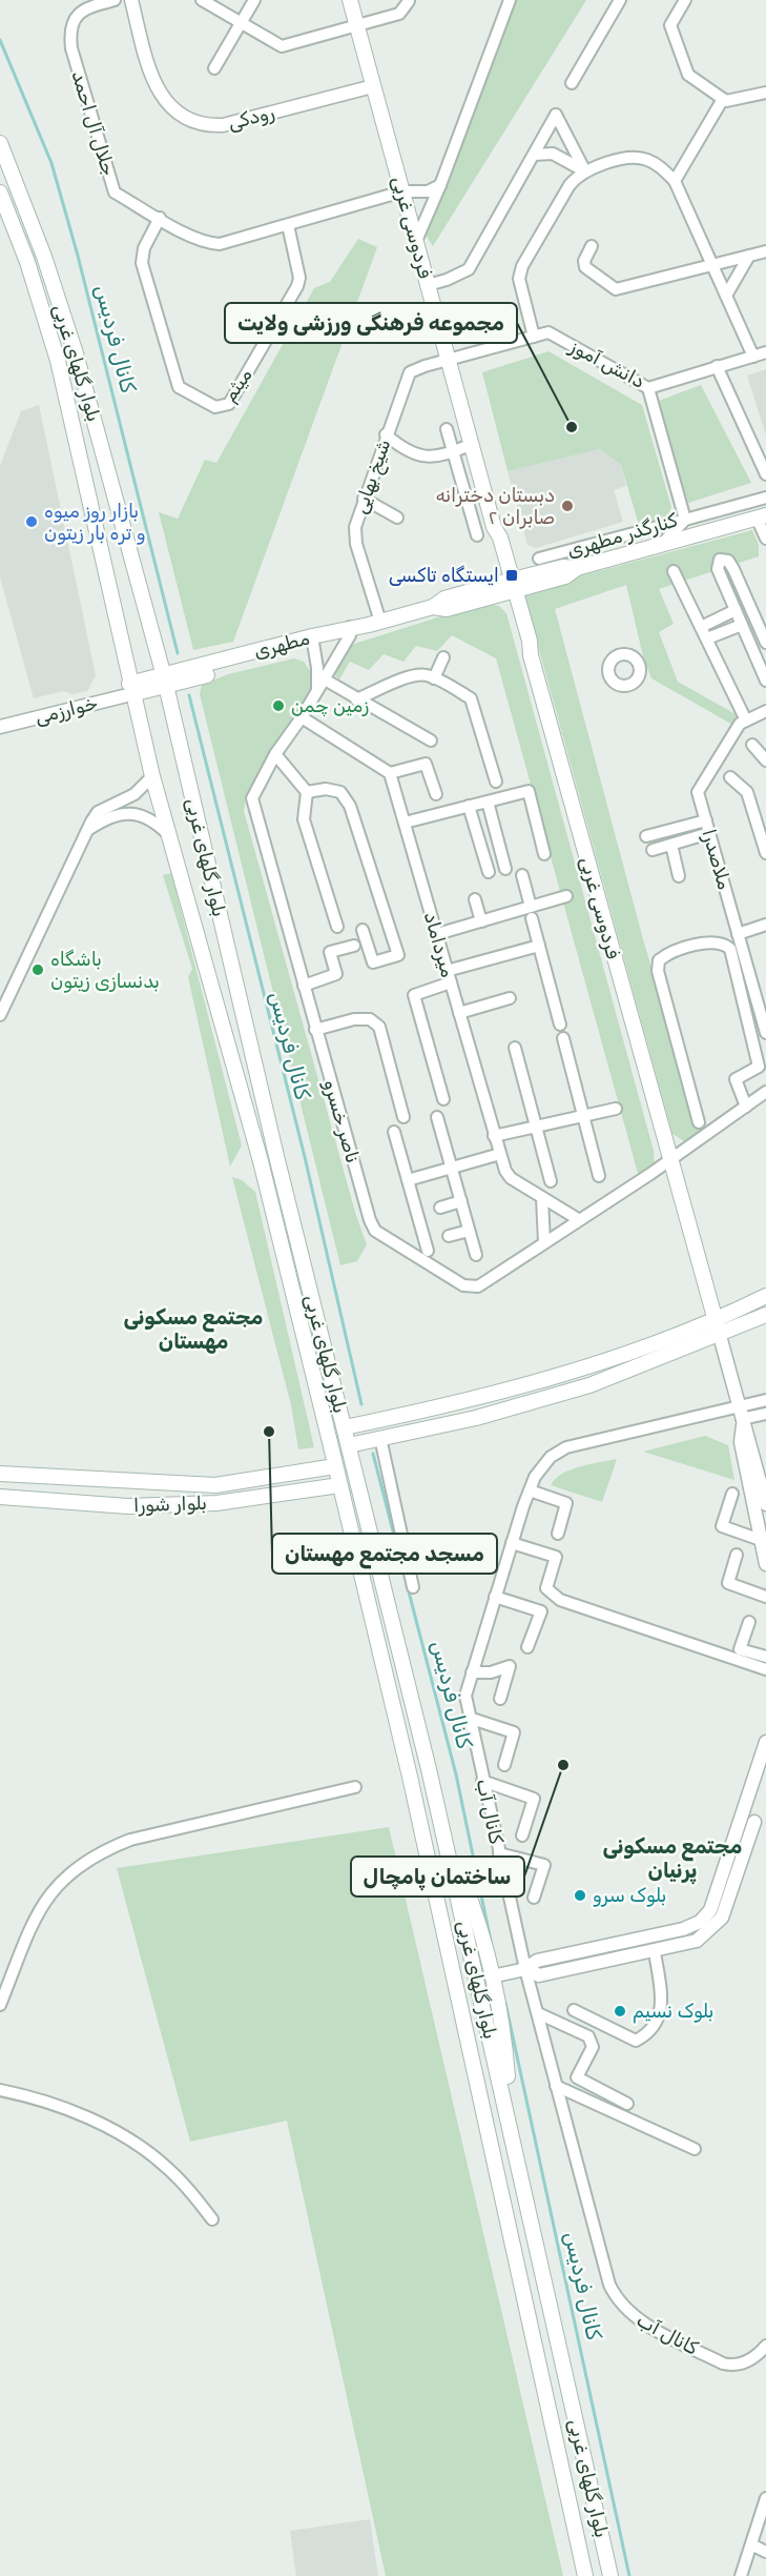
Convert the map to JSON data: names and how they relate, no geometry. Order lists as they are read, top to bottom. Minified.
{"streets":{"main road":["فردوسی غربی","بلوار گلهای غربی","مطهری","بلوار شورا"],"street":["رودکی","جلال آل احمد","دانش آموز","میثم","شیخ بهایی","کنارگذر مطهری","خوارزمی","ملاصدرا","میرداماد","ناصر خسرو","کانال آب"]},"crossings":[["رودکی","فردوسی غربی"],["جلال آل احمد","فردوسی غربی"],["جلال آل احمد","میثم"],["فردوسی غربی","دانش آموز"],["فردوسی غربی","شیخ بهایی"],["فردوسی غربی","مطهری"],["فردوسی غربی","ناصر خسرو"],["بلوار گلهای غربی","مطهری"],["بلوار گلهای غربی","خوارزمی"],["بلوار گلهای غربی","بلوار شورا"],["دانش آموز","شیخ بهایی"],["دانش آموز","کنارگذر مطهری"],["شیخ بهایی","مطهری"],["مطهری","خوارزمی"],["مطهری","ناصر خسرو"],["میرداماد","ناصر خسرو"]],"districts":["مجتمع مسکونی مهستان","مجتمع مسکونی پرنیان"],"water":["کانال فردیس"],"places":{"other":["مجموعه فرهنگی ورزشی ولایت","دبستان دخترانه صابران ۲","بازار روز میوه و تره بار زیتون","زمین چمن","باشگاه بدنسازی زیتون","مسجد مجتمع مهستان","ساختمان پامچال","بلوک سرو","بلوک نسیم"],"transit":["ایستگاه تاکسی"]}}
